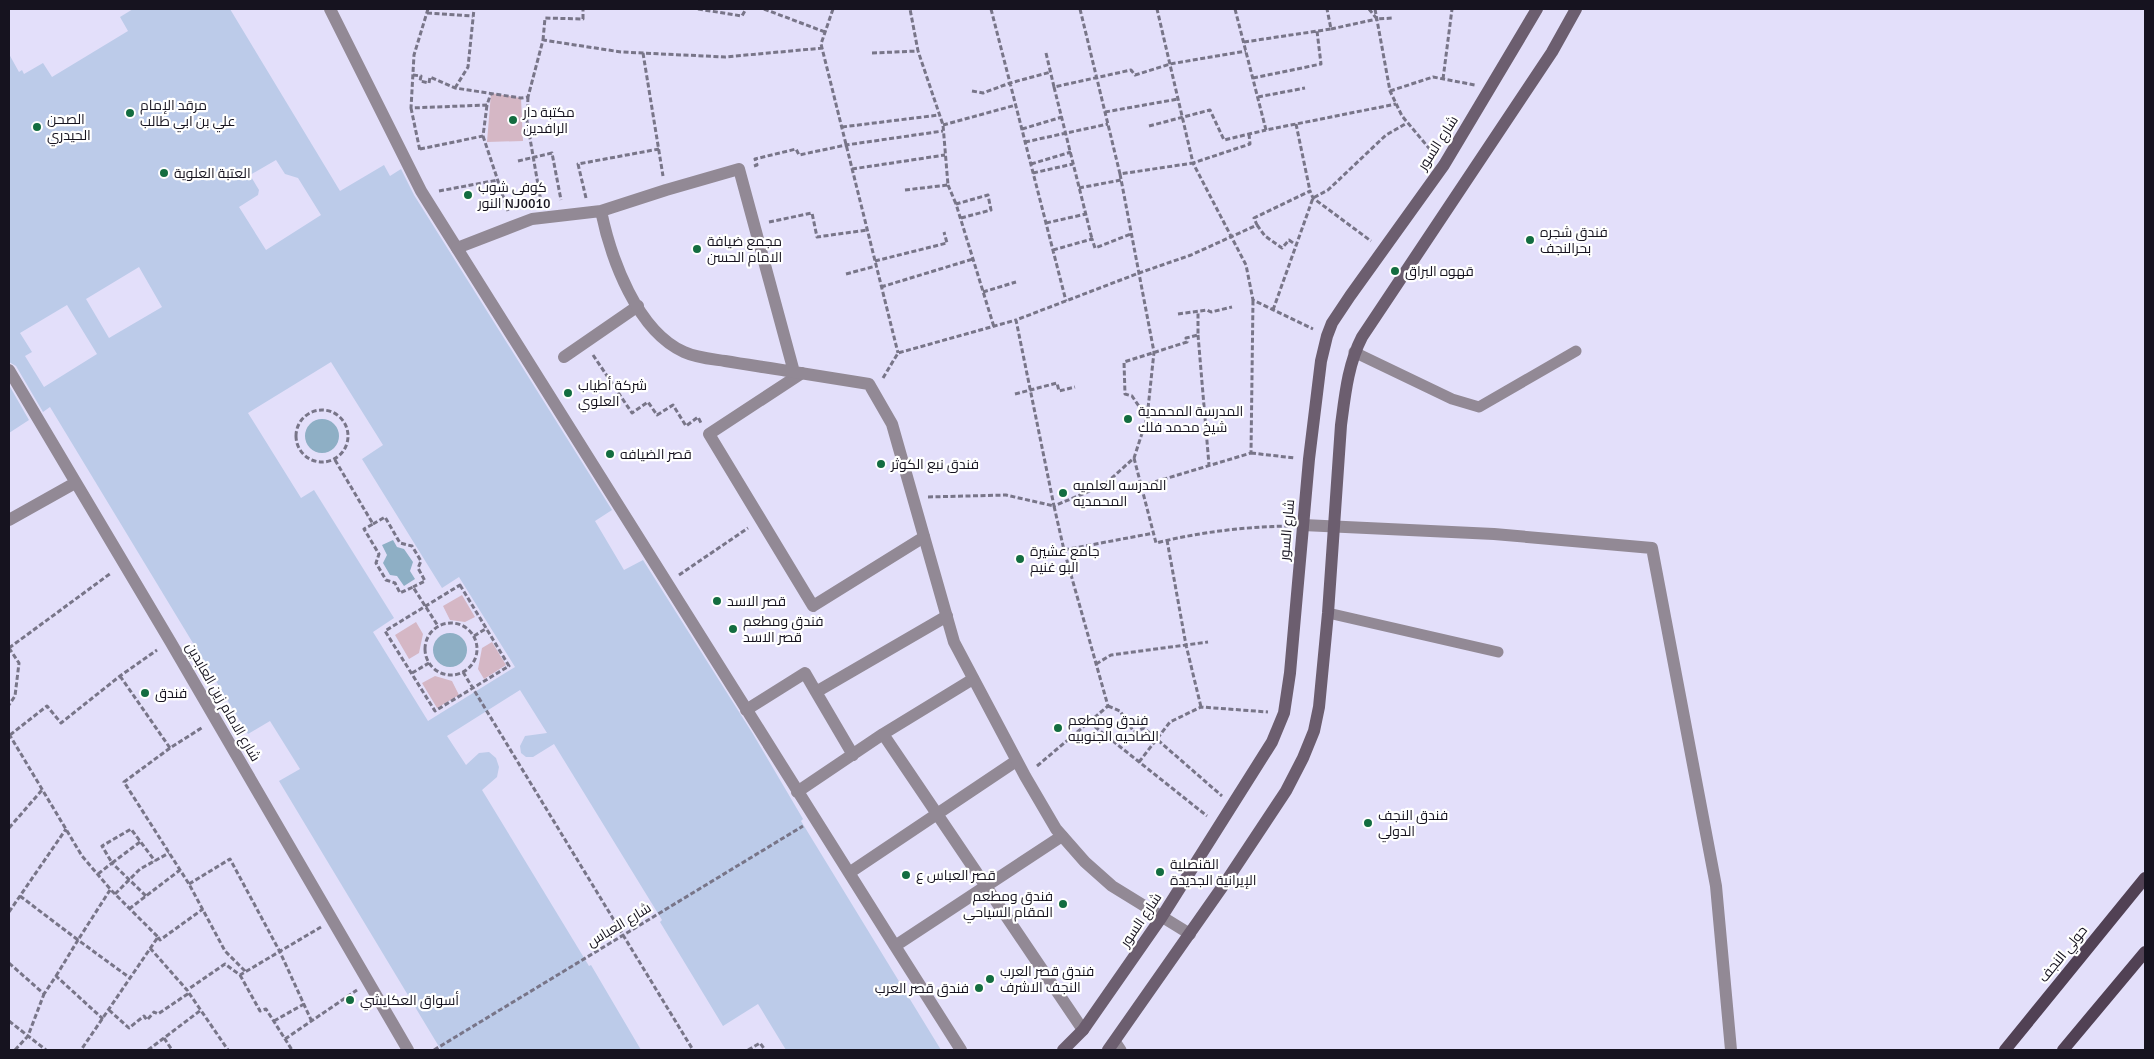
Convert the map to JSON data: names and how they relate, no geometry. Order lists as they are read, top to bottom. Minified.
{"streets":{"main road":["شارع السور","حولي النجف"],"street":["شارع الامام زين العابدين"],"path":["شارع العباس"]},"places":["مرقد الإمام علي بن ابي طالب","مكتبة دار الرافدين","الصحن الحيدري","العتبة العلوية","کوفی شوب النور NJ0010","فندق شجره بحرالنجف","مجمع ضيافة الامام الحسن","قهوه البراق","شركة أطياب العلوي","المدرسة المحمدية شيخ محمد فلك","قصر الضيافه","فندق نبع الكوثر","المدرسه العلمیه المحمدیه","جامع عشيرة البو غنيم","قصر الاسد","فندق ومطعم قصر الاسد","فندق","فندق ومطعم الضاحيه الجنوبيه","فندق النجف الدولي","القنصلية الإيرانية الجديدة","قصر العباس ع","فندق ومطعم المقام السياحي","فندق قصر العرب النجف الاشرف","فندق قصر العرب","أسواق العكايشي"]}
